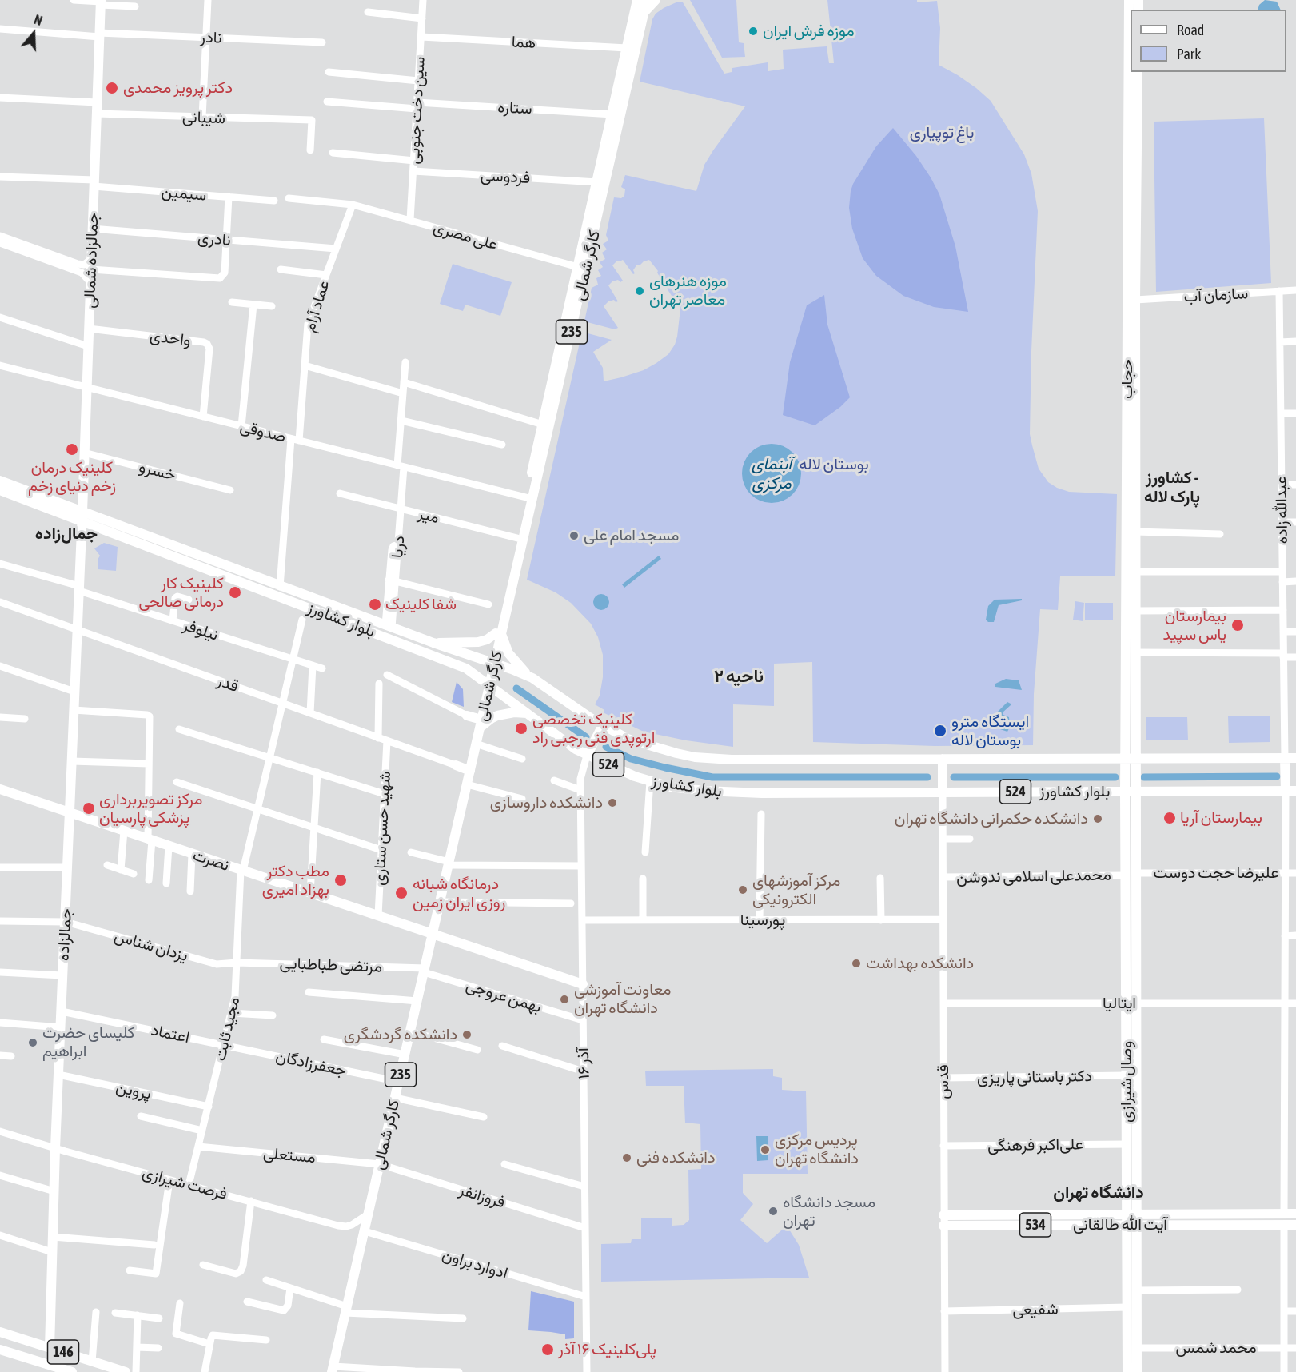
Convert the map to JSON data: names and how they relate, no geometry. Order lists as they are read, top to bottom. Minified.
{"streets":{"main road":["جمالزاده شمالی","کارگر شمالی","235","حجاب","بلوار کشاورز","524","نصرت","جمالزاده","وصال شیرازی","534","آیت الله طالقانی","146"],"street":["نادر","هما","ستاره","سین دخت جنوبی","شیبانی","فردوسی","سیمین","علی مصری","نادری","سازمان آب","عماد آرام","واحدی","صدوقی","خسرو","عبدالله زاده","میر","دریا","نیلوفر","قدر","شهید حسن ستاری","علیرضا حجت دوست","محمدعلی اسلامی ندوشن","پورسینا","یزدان شناس","مرتضی طباطبایی","بهمن عروجی","ایتالیا","مجید ثابت","اعتماد","جعفرزادگان","۱۶ آذر","دکتر باستانی پاریزی","قدس","پروین","علی‌اکبر فرهنگی","مستعلی","فرصت شیرازی","فروزانفر","ادوارد براون","شفیعی","محمد شمس"]},"crossings":[["نادر","جمالزاده شمالی"],["هما","سین دخت جنوبی"],["هما","کارگر شمالی"],["ستاره","سین دخت جنوبی"],["ستاره","کارگر شمالی"],["سین دخت جنوبی","فردوسی"],["سین دخت جنوبی","علی مصری"],["شیبانی","جمالزاده شمالی"],["فردوسی","کارگر شمالی"],["سیمین","جمالزاده شمالی"],["علی مصری","کارگر شمالی"],["علی مصری","عماد آرام"],["نادری","جمالزاده شمالی"],["نادری","عماد آرام"],["جمالزاده شمالی","واحدی"],["جمالزاده شمالی","صدوقی"],["جمالزاده شمالی","خسرو"],["جمالزاده شمالی","بلوار کشاورز"],["جمالزاده شمالی","جمالزاده"],["کارگر شمالی","صدوقی"],["کارگر شمالی","میر"],["کارگر شمالی","بلوار کشاورز"],["کارگر شمالی","نصرت"],["کارگر شمالی","مرتضی طباطبایی"],["کارگر شمالی","بهمن عروجی"],["کارگر شمالی","جعفرزادگان"],["کارگر شمالی","مستعلی"],["کارگر شمالی","فرصت شیرازی"],["کارگر شمالی","فروزانفر"],["کارگر شمالی","ادوارد براون"],["سازمان آب","حجاب"],["سازمان آب","عبدالله زاده"],["عماد آرام","صدوقی"],["عماد آرام","بلوار کشاورز"],["واحدی","صدوقی"],["حجاب","بلوار کشاورز"],["حجاب","وصال شیرازی"],["صدوقی","دریا"],["عبدالله زاده","بلوار کشاورز"],["میر","دریا"],["دریا","بلوار کشاورز"],["بلوار کشاورز","جمالزاده"],["بلوار کشاورز","۱۶ آذر"],["بلوار کشاورز","قدس"],["بلوار کشاورز","وصال شیرازی"],["نیلوفر","جمالزاده"],["نیلوفر","مجید ثابت"],["قدر","شهید حسن ستاری"],["قدر","جمالزاده"],["قدر","مجید ثابت"],["شهید حسن ستاری","نصرت"],["نصرت","جمالزاده"],["نصرت","مجید ثابت"],["علیرضا حجت دوست","وصال شیرازی"],["محمدعلی اسلامی ندوشن","قدس"],["محمدعلی اسلامی ندوشن","وصال شیرازی"],["پورسینا","۱۶ آذر"],["پورسینا","قدس"],["جمالزاده","یزدان شناس"],["جمالزاده","اعتماد"],["جمالزاده","پروین"],["جمالزاده","فرصت شیرازی"],["جمالزاده","146"],["یزدان شناس","مرتضی طباطبایی"],["یزدان شناس","مجید ثابت"],["مرتضی طباطبایی","بهمن عروجی"],["مرتضی طباطبایی","مجید ثابت"],["بهمن عروجی","۱۶ آذر"],["ایتالیا","قدس"],["ایتالیا","وصال شیرازی"],["مجید ثابت","اعتماد"],["مجید ثابت","جعفرزادگان"],["مجید ثابت","پروین"],["مجید ثابت","مستعلی"],["مجید ثابت","فرصت شیرازی"],["اعتماد","جعفرزادگان"],["۱۶ آذر","فروزانفر"],["۱۶ آذر","ادوارد براون"],["دکتر باستانی پاریزی","قدس"],["دکتر باستانی پاریزی","وصال شیرازی"],["قدس","علی‌اکبر فرهنگی"],["قدس","آیت الله طالقانی"],["قدس","شفیعی"],["وصال شیرازی","علی‌اکبر فرهنگی"],["وصال شیرازی","آیت الله طالقانی"],["وصال شیرازی","شفیعی"],["وصال شیرازی","محمد شمس"],["مستعلی","فروزانفر"]],"districts":["کشاورز - پارک لاله","جمال‌زاده","ناحیه ۲","دانشگاه تهران"],"water":["آبنمای مرکزی"],"parks":["باغ توپیاری","بوستان لاله"],"places":["موزه فرش ایران","دکتر پرویز محمدی","موزه هنرهای معاصر تهران","کلینیک درمان زخم دنیای زخم","مسجد امام علی","کلینیک کار درمانی صالحی","شفا کلینیک","بیمارستان یاس سپید","کلینیک تخصصی ارتوپدی فنی رجبی راد","ایستگاه مترو بوستان لاله","دانشکده داروسازی","مرکز تصویربرداری پزشکی پارسیان","بیمارستان آریا","دانشکده حکمرانی دانشگاه تهران","مطب دکتر بهزاد امیری","مرکز آموزشهای الکترونیکی","درمانگاه شبانه روزی ایران زمین","دانشکده بهداشت","معاونت آموزشی دانشگاه تهران","دانشکده گردشگری","کلیسای حضرت ابراهیم","پردیس مرکزی دانشگاه‌ تهران","دانشکده فنی","مسجد دانشگاه تهران","پلی‌کلینیک ۱۶ آذر"],"legend":["Road","Park"],"north":"top"}
